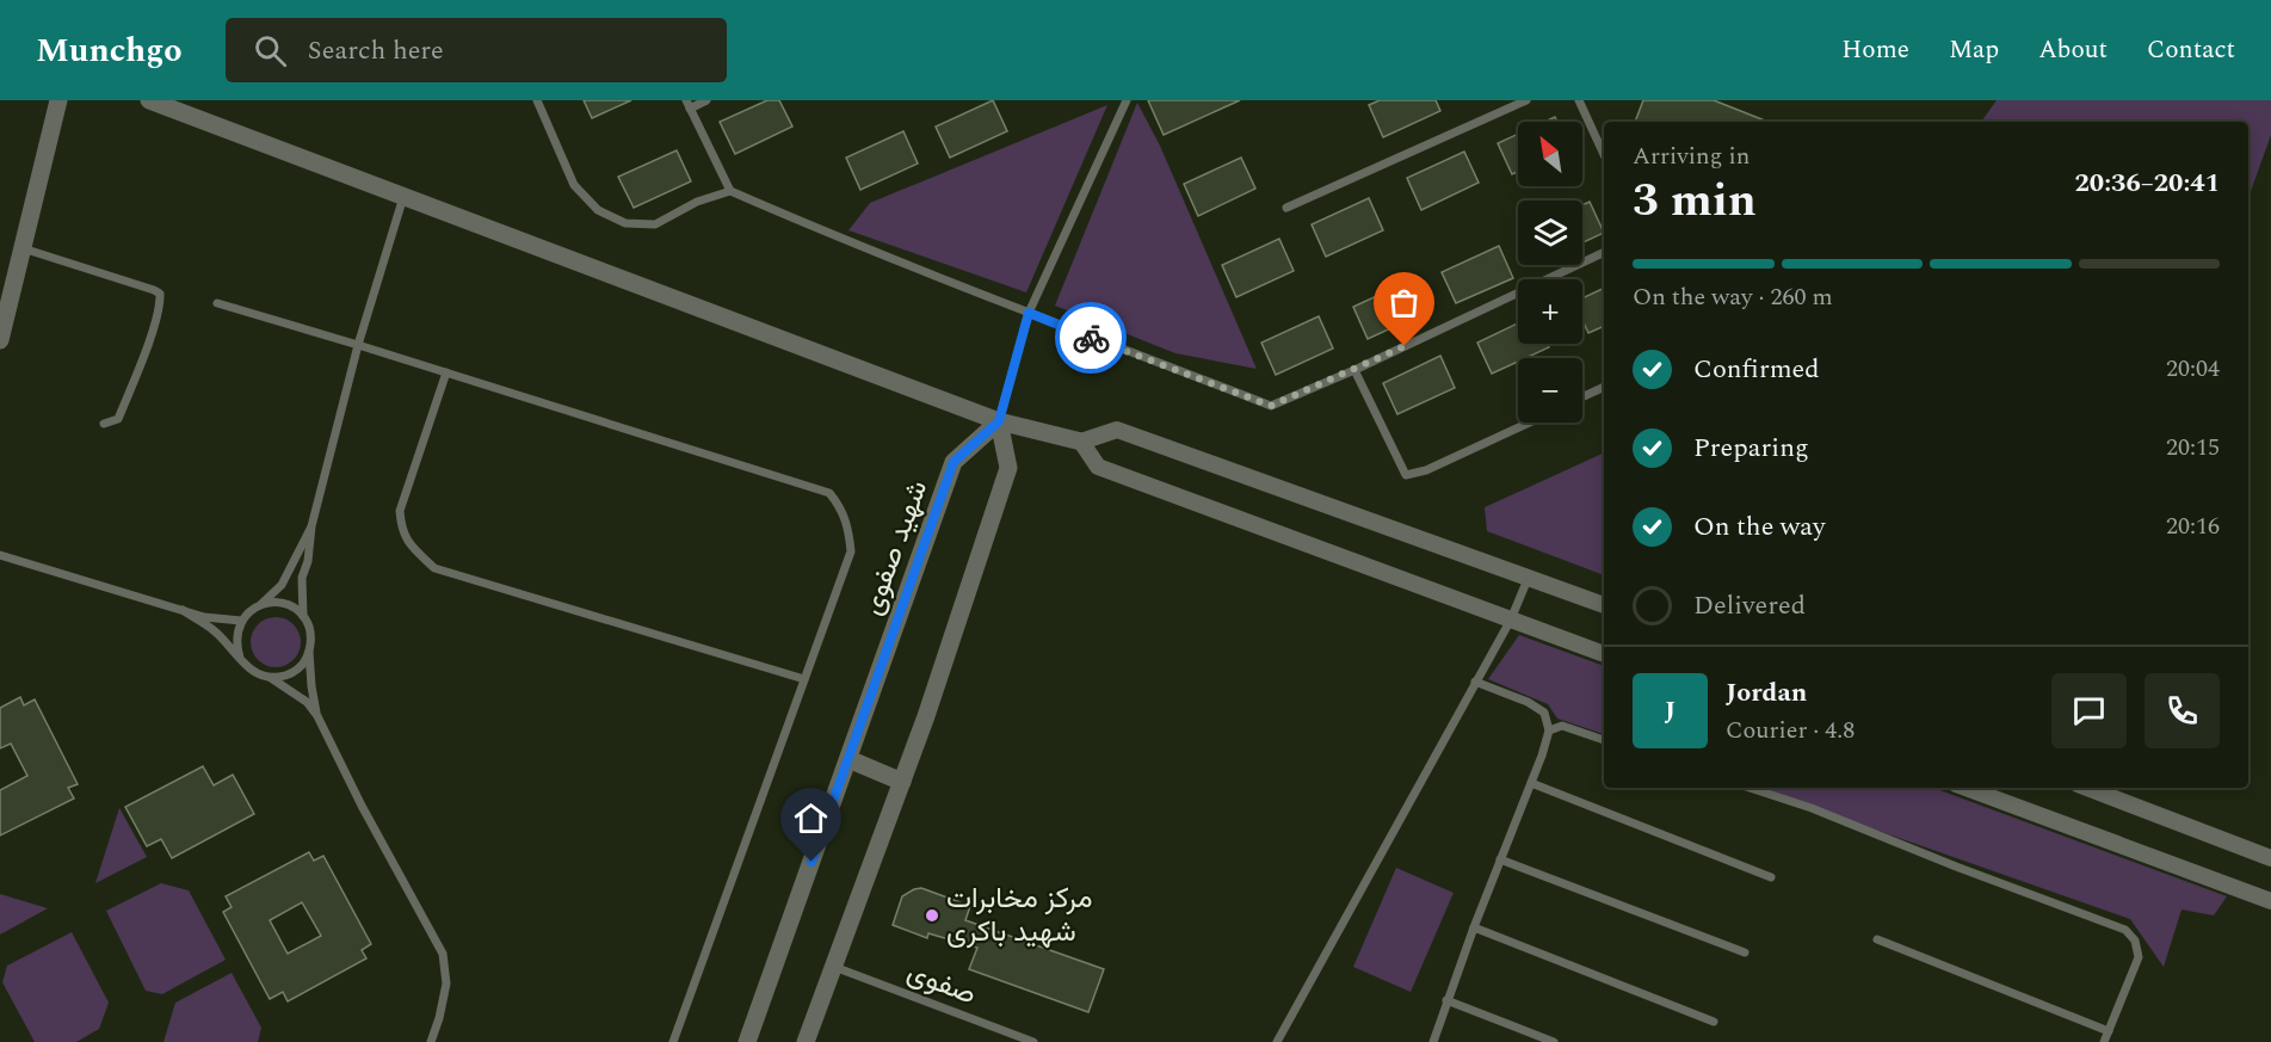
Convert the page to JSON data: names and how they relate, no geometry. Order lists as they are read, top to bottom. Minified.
{"streets":{"street":["شهید صفوی"],"lane":["صفوی"]},"places":["مرکز مخابرات شهید باکری"],"north":"top left","page":{"header":"Munchgo","search":"Search here","nav":["Home","Map","About","Contact"],"map_buttons":["+","−"],"heading":["3 min","Arriving in","20:36–20:41"],"panel":["Jordan","Courier · 4.8"],"bar":"On the way · 260 m","list":[["Confirmed","20:04"],["Preparing","20:15"],["On the way","20:16"],"Delivered"],"round":"J"}}
